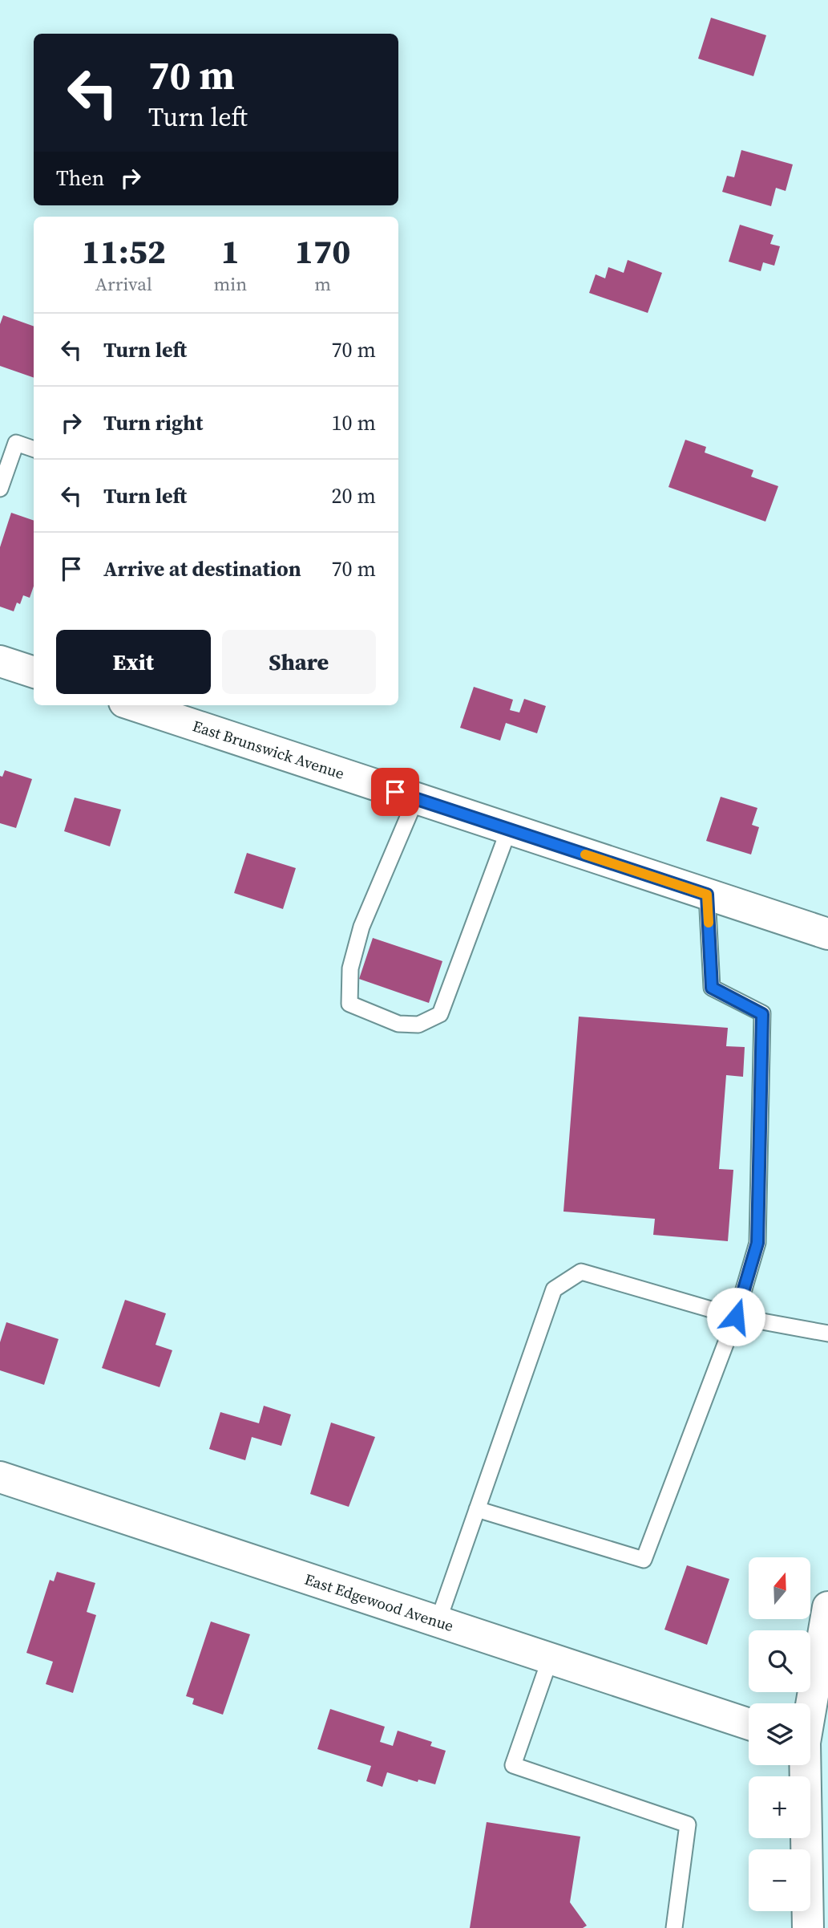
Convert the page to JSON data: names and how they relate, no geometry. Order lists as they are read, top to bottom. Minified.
{"streets":{"main road":["East Brunswick Avenue","East Edgewood Avenue"]},"north":"top","page":{"turn":["70 m","Turn left"],"then":"Then","eta":["11:52","Arrival","1","min","170","m"],"list":[{"name":"Turn left","value":"70 m"},{"name":"Turn right","value":"10 m"},{"name":"Turn left","value":"20 m"},{"name":"Arrive at destination","value":"70 m"}],"buttons":["Exit","Share"],"map_buttons":["+","−"]}}
